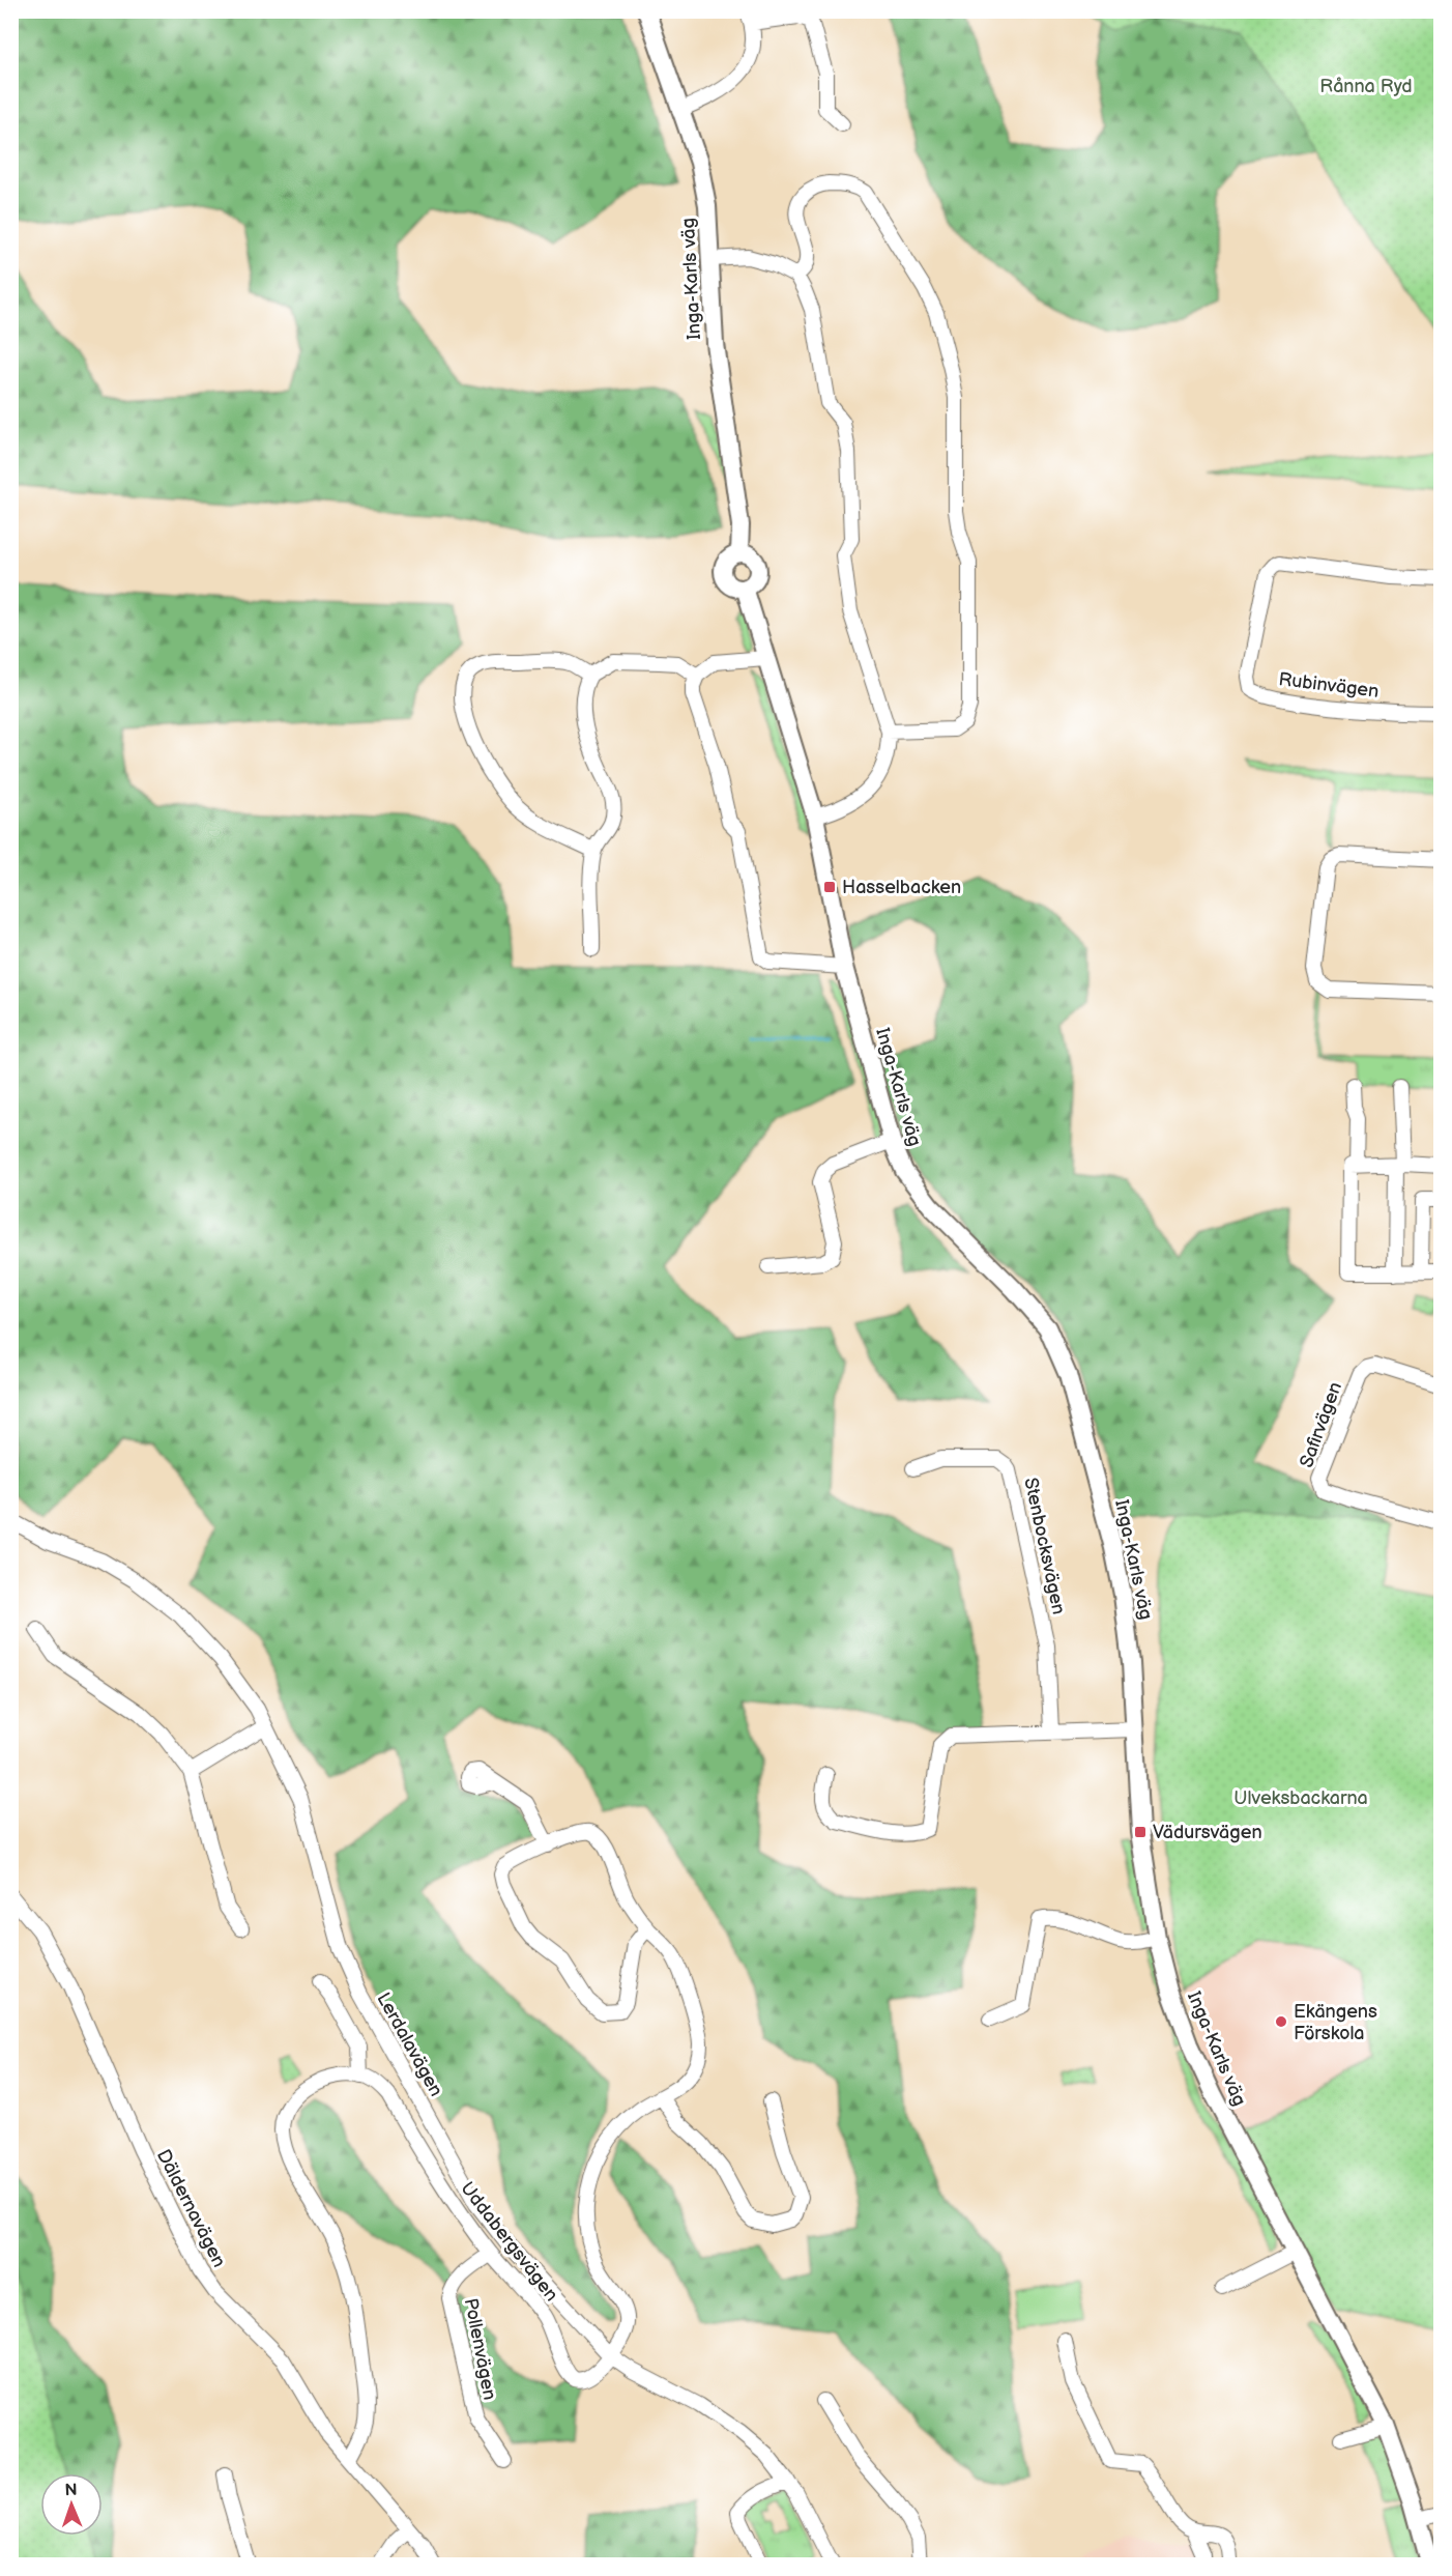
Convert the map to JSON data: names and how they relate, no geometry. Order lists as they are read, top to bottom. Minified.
{"streets":{"street":["Inga-Karls väg","Rubinvägen","Safirvägen","Stenbocksvägen","Lerdalavägen","Däldernavägen","Uddabergsvägen","Pollenvägen"]},"crossings":[["Lerdalavägen","Uddabergsvägen"],["Uddabergsvägen","Pollenvägen"]],"parks":["Rånna Ryd","Ulveksbackarna"],"places":{"transit":["Hasselbacken","Vädursvägen"],"other":["Ekängens Förskola"]},"north":"top"}
